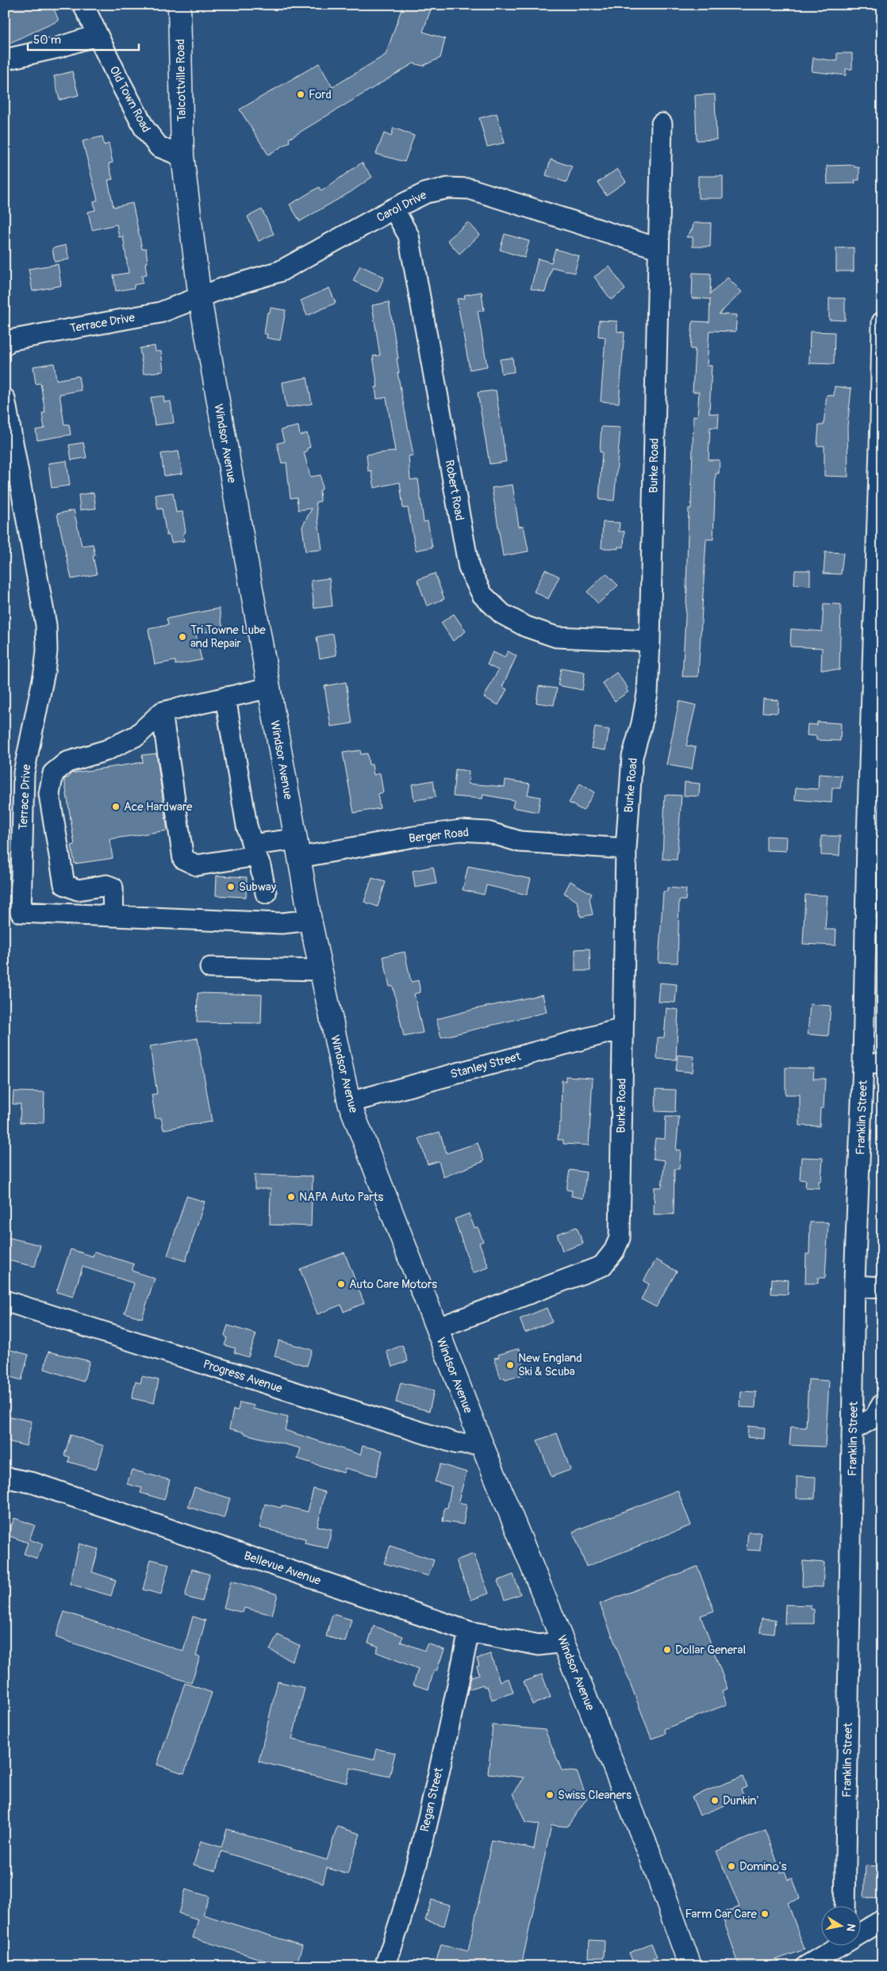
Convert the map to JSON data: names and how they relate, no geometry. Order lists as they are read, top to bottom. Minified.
{"streets":{"main road":["Talcottville Road","Windsor Avenue"],"street":["Old Town Road","Carol Drive","Terrace Drive","Burke Road","Robert Road","Berger Road","Stanley Street","Franklin Street","Progress Avenue","Bellevue Avenue","Regan Street"]},"crossings":[["Talcottville Road","Old Town Road"],["Talcottville Road","Windsor Avenue"],["Old Town Road","Windsor Avenue"],["Carol Drive","Terrace Drive"],["Carol Drive","Windsor Avenue"],["Carol Drive","Burke Road"],["Carol Drive","Robert Road"],["Terrace Drive","Windsor Avenue"],["Windsor Avenue","Burke Road"],["Windsor Avenue","Berger Road"],["Windsor Avenue","Stanley Street"],["Windsor Avenue","Progress Avenue"],["Windsor Avenue","Bellevue Avenue"],["Burke Road","Robert Road"],["Burke Road","Berger Road"],["Burke Road","Stanley Street"],["Bellevue Avenue","Regan Street"]],"places":["Ford","Tri Towne Lube and Repair","Ace Hardware","Subway","NAPA Auto Parts","Auto Care Motors","New England Ski & Scuba","Dollar General","Swiss Cleaners","Dunkin'","Domino's","Farm Car Care"],"scale_bar":"50 m","north":"right"}
